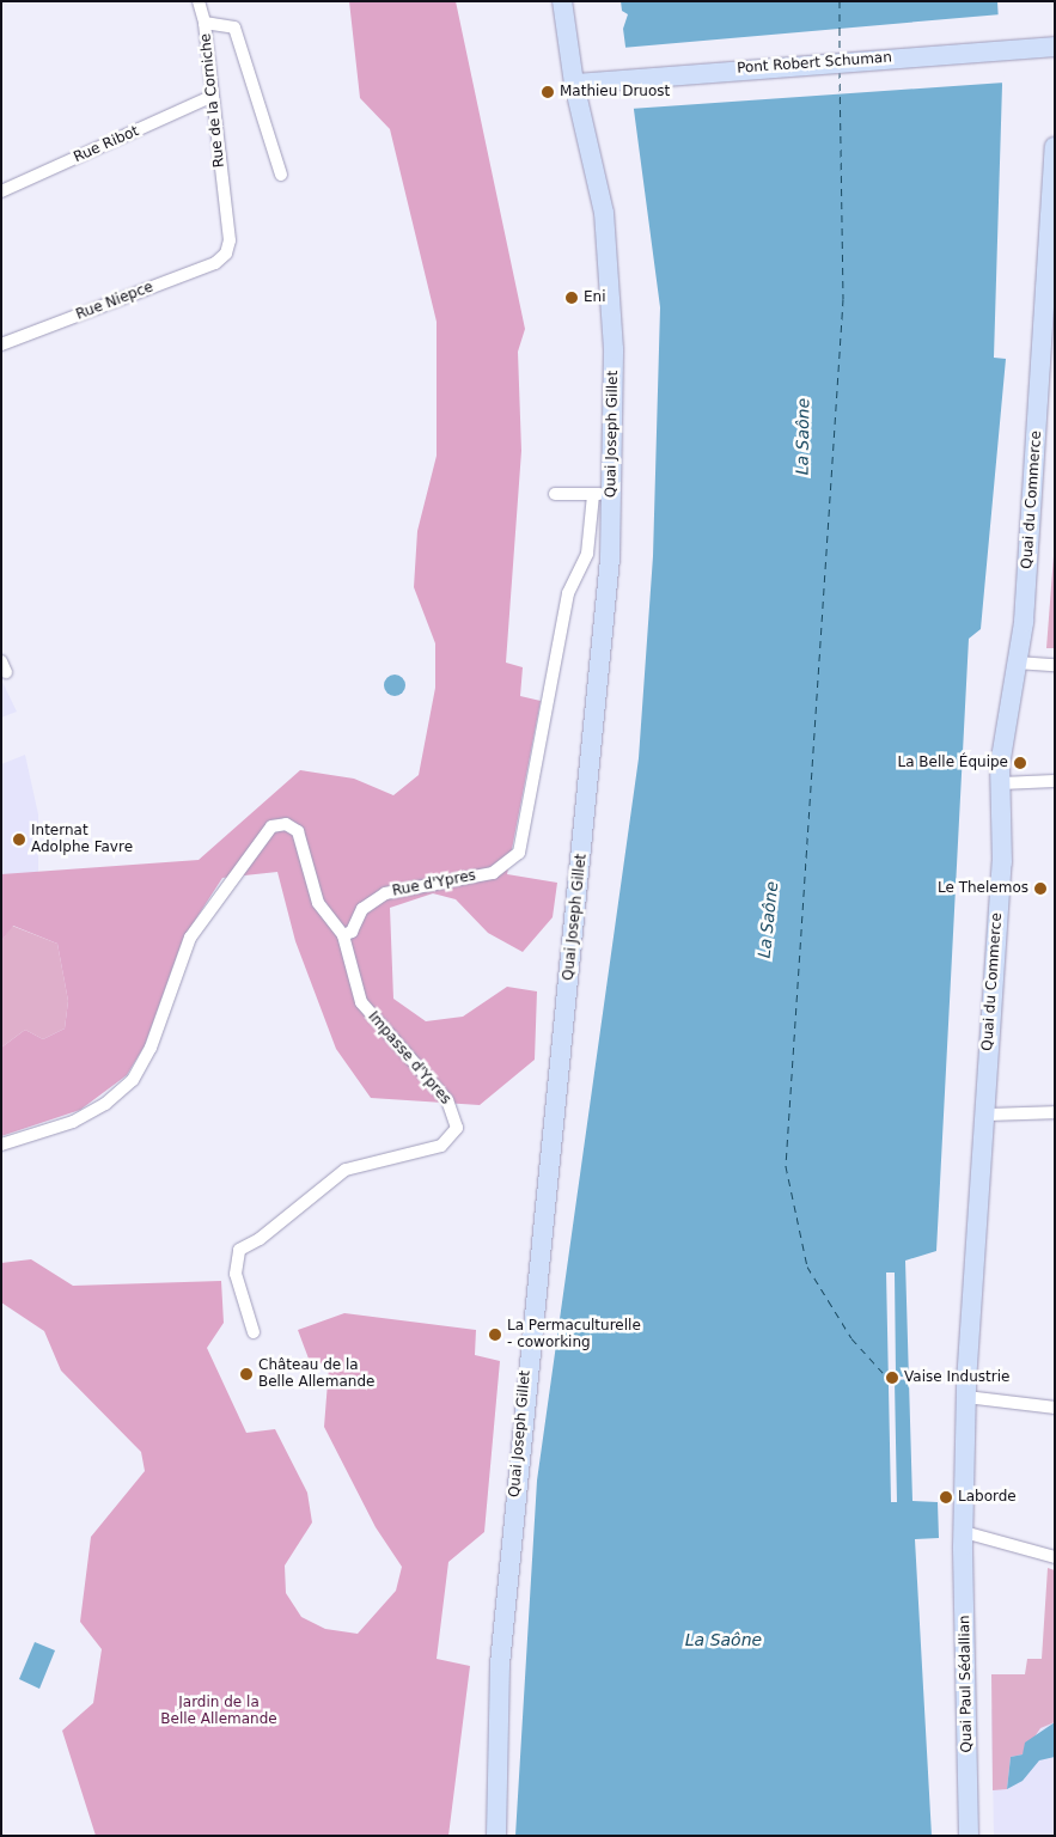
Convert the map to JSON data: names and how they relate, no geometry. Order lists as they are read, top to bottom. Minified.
{"streets":{"main road":["Pont Robert Schuman","Quai Joseph Gillet","Quai du Commerce","Quai Paul Sédallian"],"street":["Rue de la Corniche","Rue Ribot","Rue Niepce","Rue d'Ypres","Impasse d'Ypres"]},"crossings":[["Pont Robert Schuman","Quai Joseph Gillet"],["Rue de la Corniche","Rue Ribot"],["Rue de la Corniche","Rue Niepce"],["Quai Joseph Gillet","Rue d'Ypres"],["Quai du Commerce","Quai Paul Sédallian"],["Rue d'Ypres","Impasse d'Ypres"]],"water":["La Saône"],"parks":["Jardin de la Belle Allemande"],"places":["Mathieu Druost","Eni","La Belle Équipe","Internat Adolphe Favre","Le Thelemos","La Permaculturelle - coworking","Château de la Belle Allemande","Vaise Industrie","Laborde"]}
